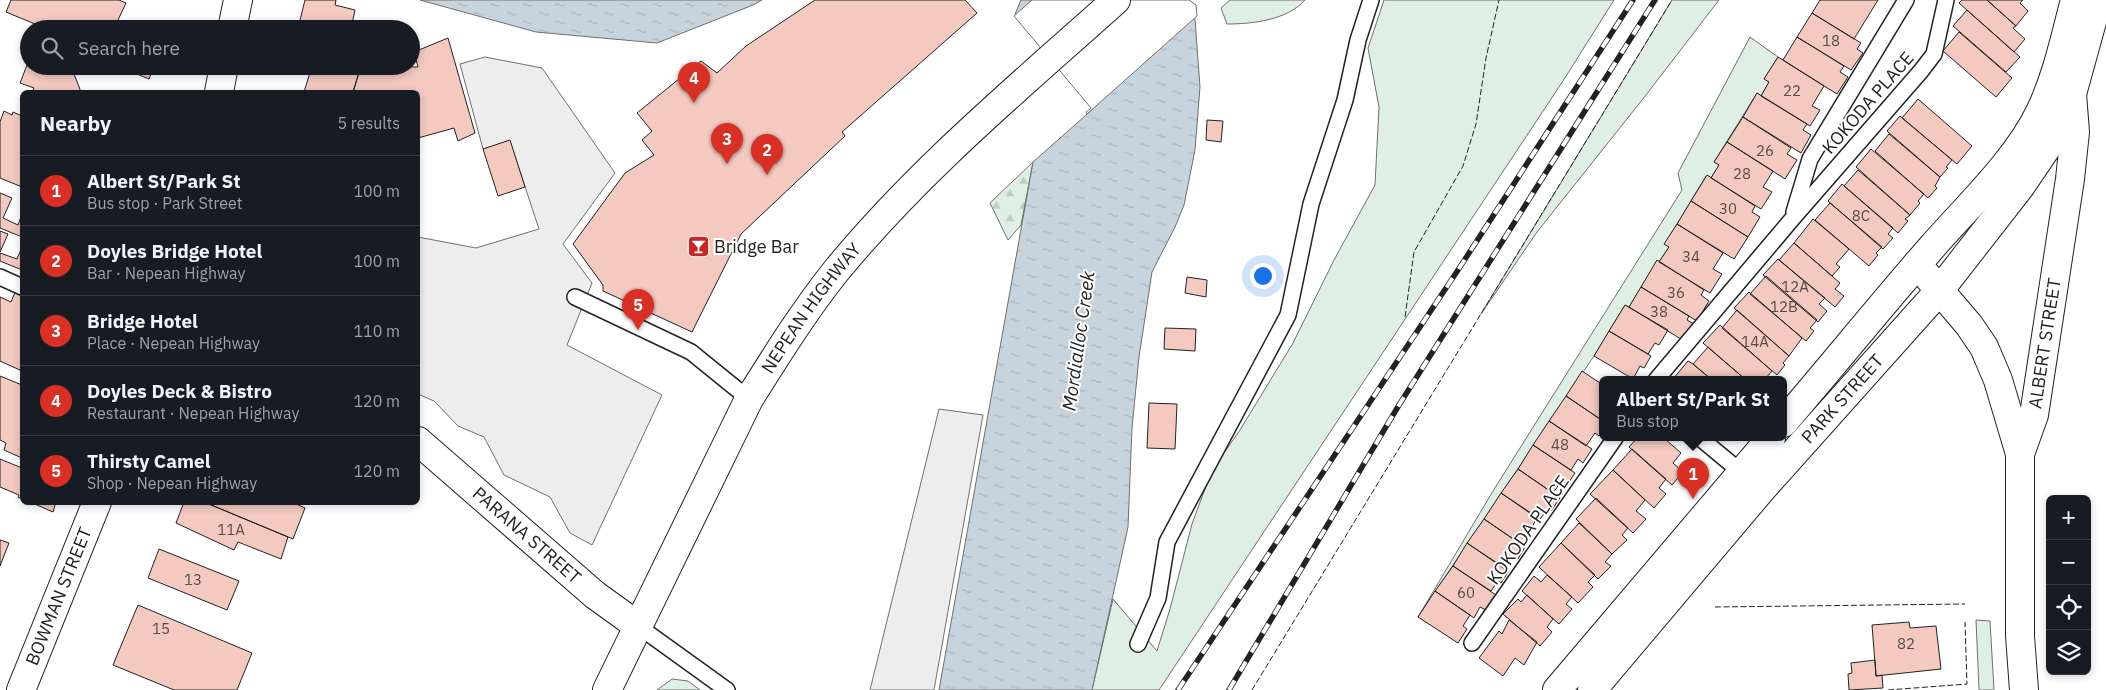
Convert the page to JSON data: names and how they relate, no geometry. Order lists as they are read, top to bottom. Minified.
{"streets":{"main road":["NEPEAN HIGHWAY","ALBERT STREET","PARK STREET","PARANA STREET","BOWMAN STREET"],"lane":["KOKODA PLACE"]},"crossings":[["NEPEAN HIGHWAY","PARANA STREET"],["ALBERT STREET","PARK STREET"]],"water":["Mordialloc Creek"],"places":{"bar":["Bridge Bar"]},"house_numbers":["18","22","26","28","30","8C","34","12A","36","12B","38","14A","48","11A","13","60","15","82"],"page":{"search":"Search here","pins":["4","3","2","5","1"],"heading":["Nearby","5 results"],"list":[{"mark":"1","name":"Albert St/Park St","note":"Bus stop · Park Street","value":"100 m"},{"mark":"2","name":"Doyles Bridge Hotel","note":"Bar · Nepean Highway","value":"100 m"},{"mark":"3","name":"Bridge Hotel","note":"Place · Nepean Highway","value":"110 m"},{"mark":"4","name":"Doyles Deck & Bistro","note":"Restaurant · Nepean Highway","value":"120 m"},{"mark":"5","name":"Thirsty Camel","note":"Shop · Nepean Highway","value":"120 m"}],"popup":["Albert St/Park St","Bus stop"],"map_buttons":["+","−"]}}
